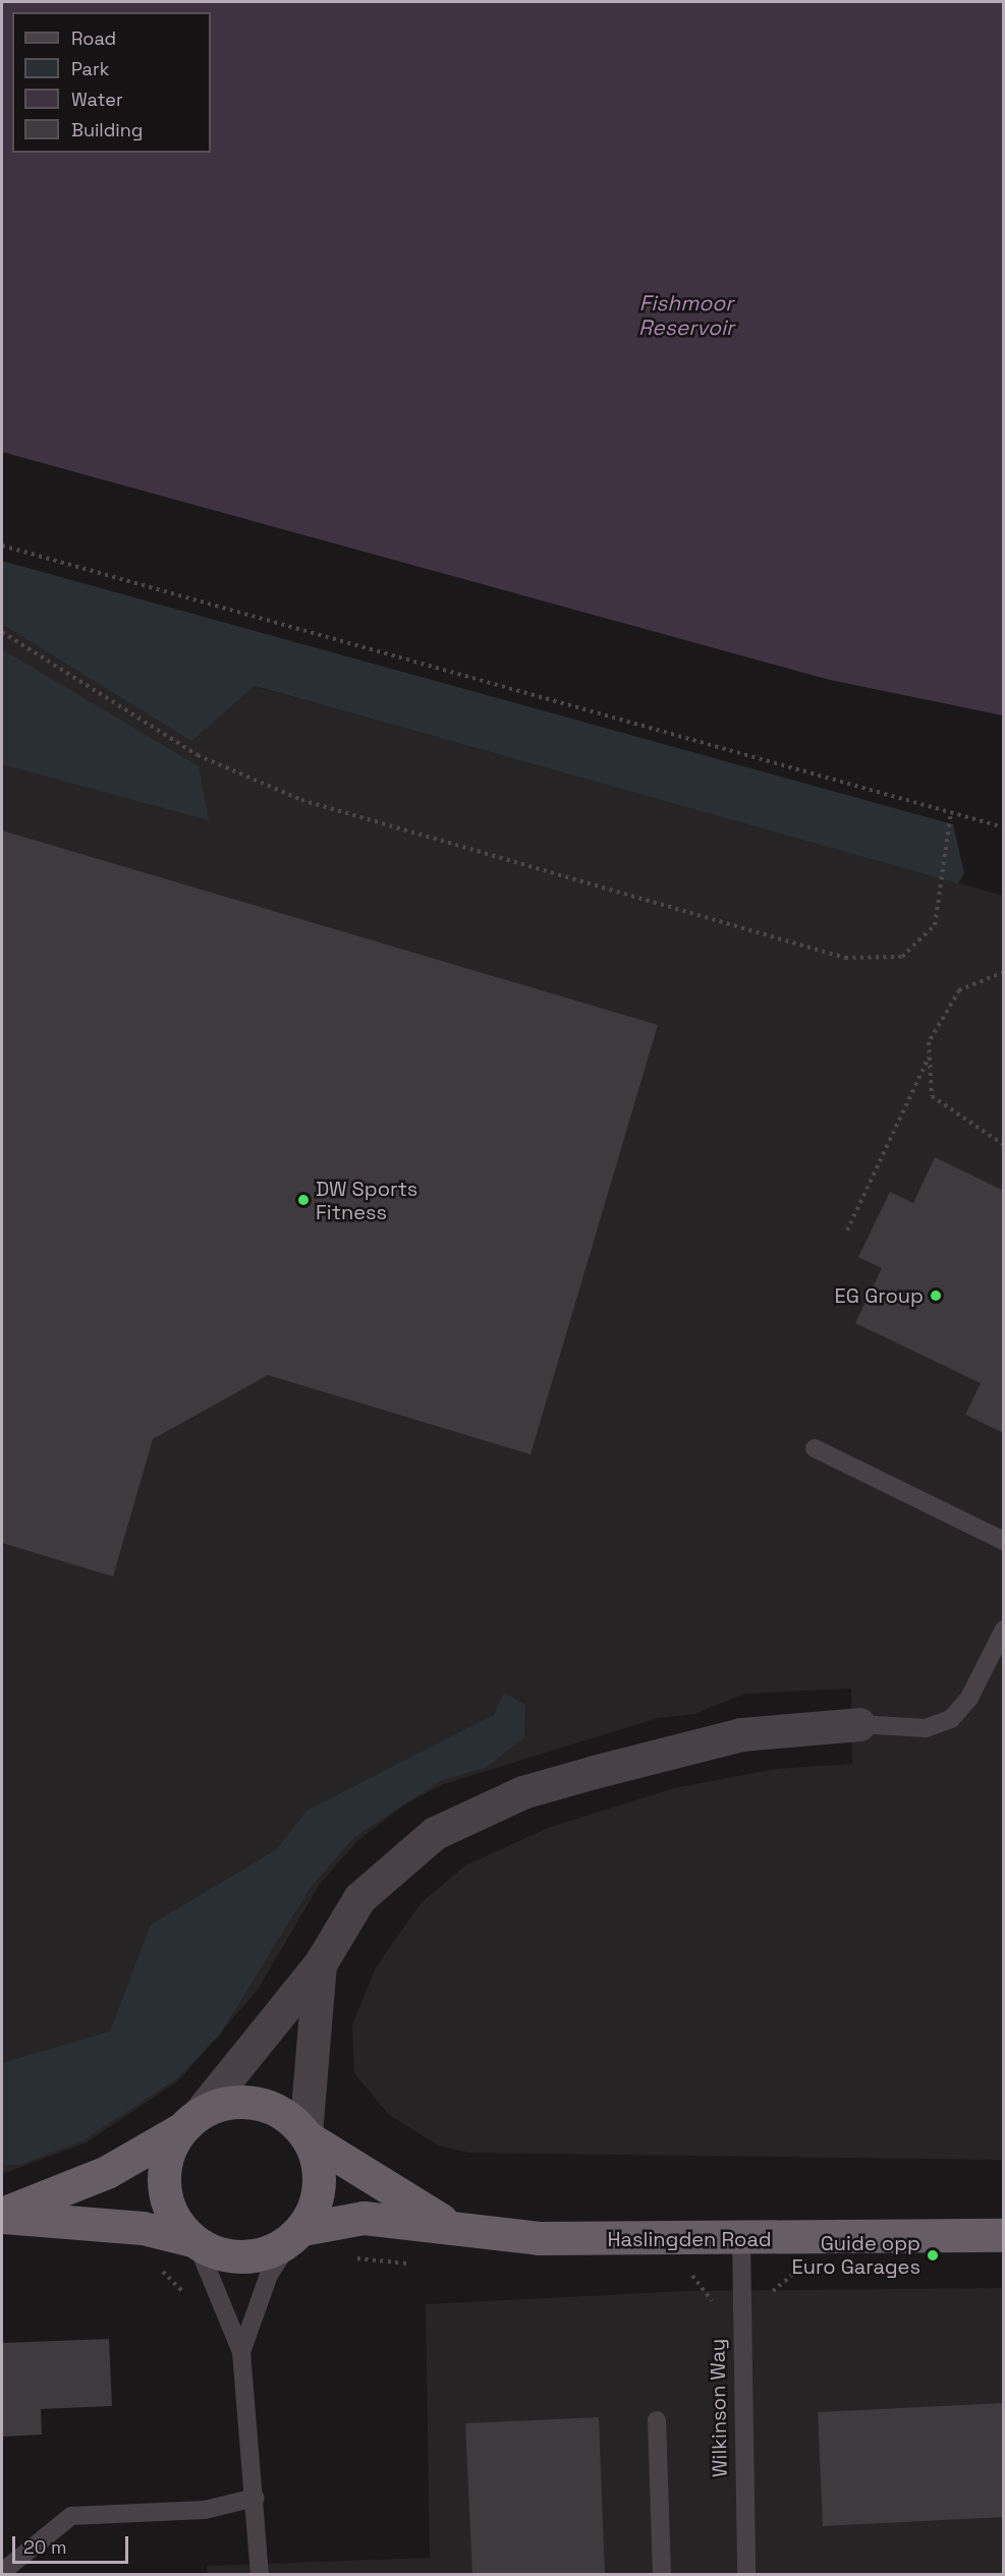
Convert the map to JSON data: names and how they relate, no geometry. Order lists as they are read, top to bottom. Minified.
{"streets":{"highway":["Haslingden Road"],"lane":["Wilkinson Way"]},"crossings":[["Haslingden Road","Wilkinson Way"]],"water":["Fishmoor Reservoir"],"places":["DW Sports Fitness","EG Group","Guide opp Euro Garages"],"legend":["Road","Park","Water","Building"],"scale_bar":"20 m"}
